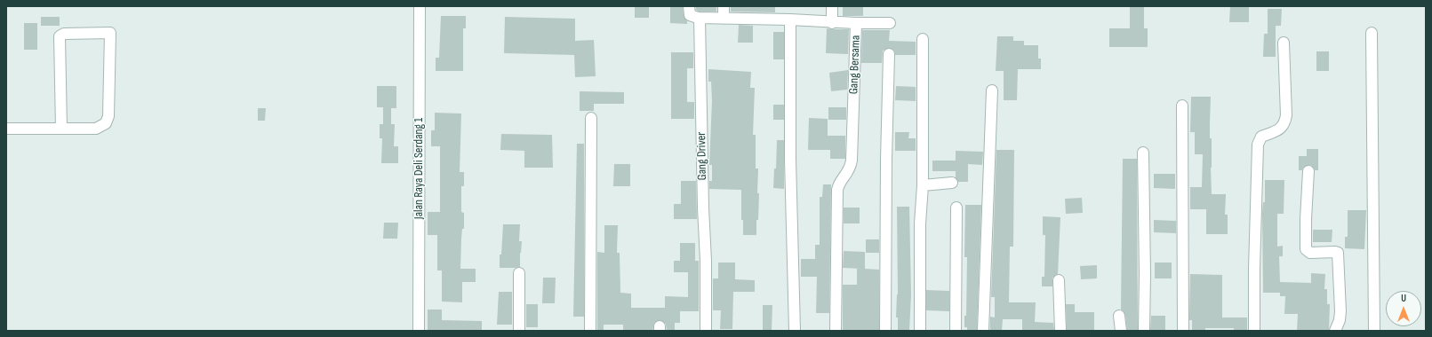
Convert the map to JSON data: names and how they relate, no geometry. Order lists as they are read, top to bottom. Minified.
{"streets":{"street":["Gang Bersama","Gang Driver","Jalan Raya Deli Serdang 1"]},"north":"top"}
